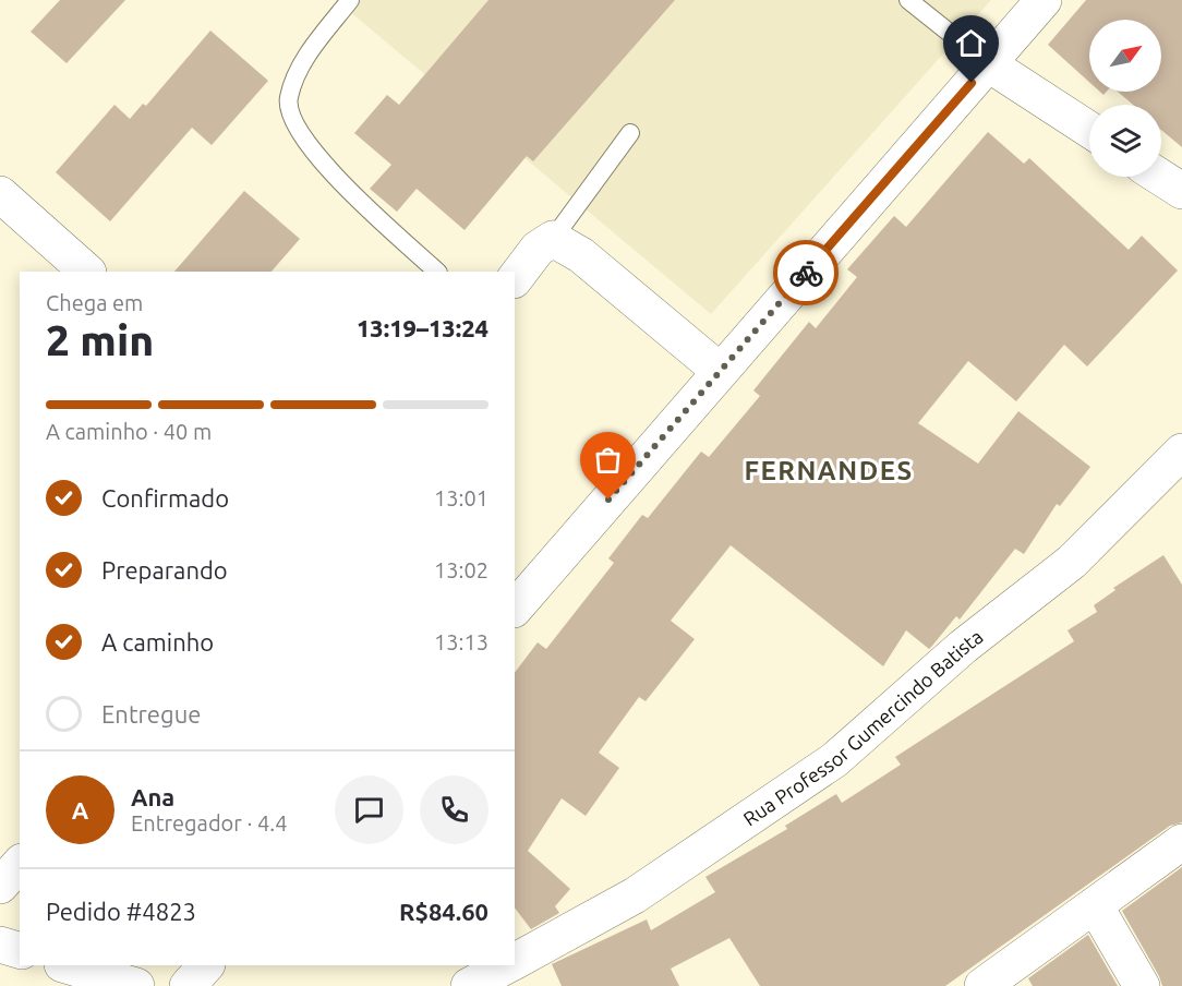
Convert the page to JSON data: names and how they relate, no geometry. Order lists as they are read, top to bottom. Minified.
{"streets":{"street":["Rua Professor Gumercindo Batista"]},"districts":["FERNANDES"],"north":"top right","page":{"heading":["2 min","Chega em","13:19–13:24"],"panel":["Ana","Entregador · 4.4","Pedido #4823","R$84.60"],"bar":"A caminho · 40 m","list":[["Confirmado","13:01"],["Preparando","13:02"],["A caminho","13:13"],"Entregue"],"round":"A"}}
